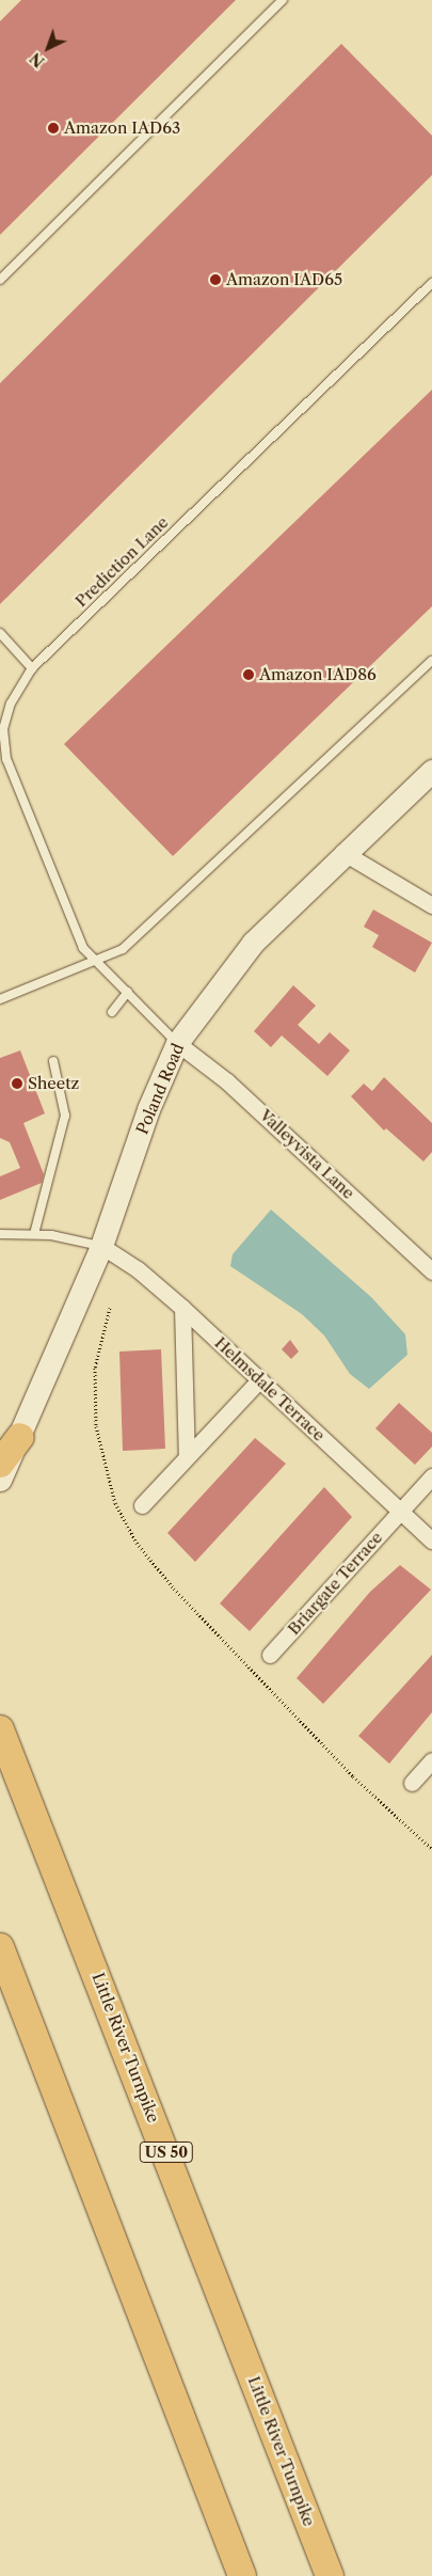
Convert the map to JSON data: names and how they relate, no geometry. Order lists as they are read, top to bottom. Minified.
{"streets":{"highway":["Little River Turnpike","US 50"],"street":["Poland Road","Valleyvista Lane","Helmsdale Terrace","Briargate Terrace"],"lane":["Prediction Lane"]},"crossings":[["Prediction Lane","Poland Road"],["Prediction Lane","Valleyvista Lane"],["Poland Road","Valleyvista Lane"],["Poland Road","Helmsdale Terrace"],["Helmsdale Terrace","Briargate Terrace"]],"places":["Amazon IAD63","Amazon IAD65","Amazon IAD86","Sheetz"],"north":"bottom left"}
